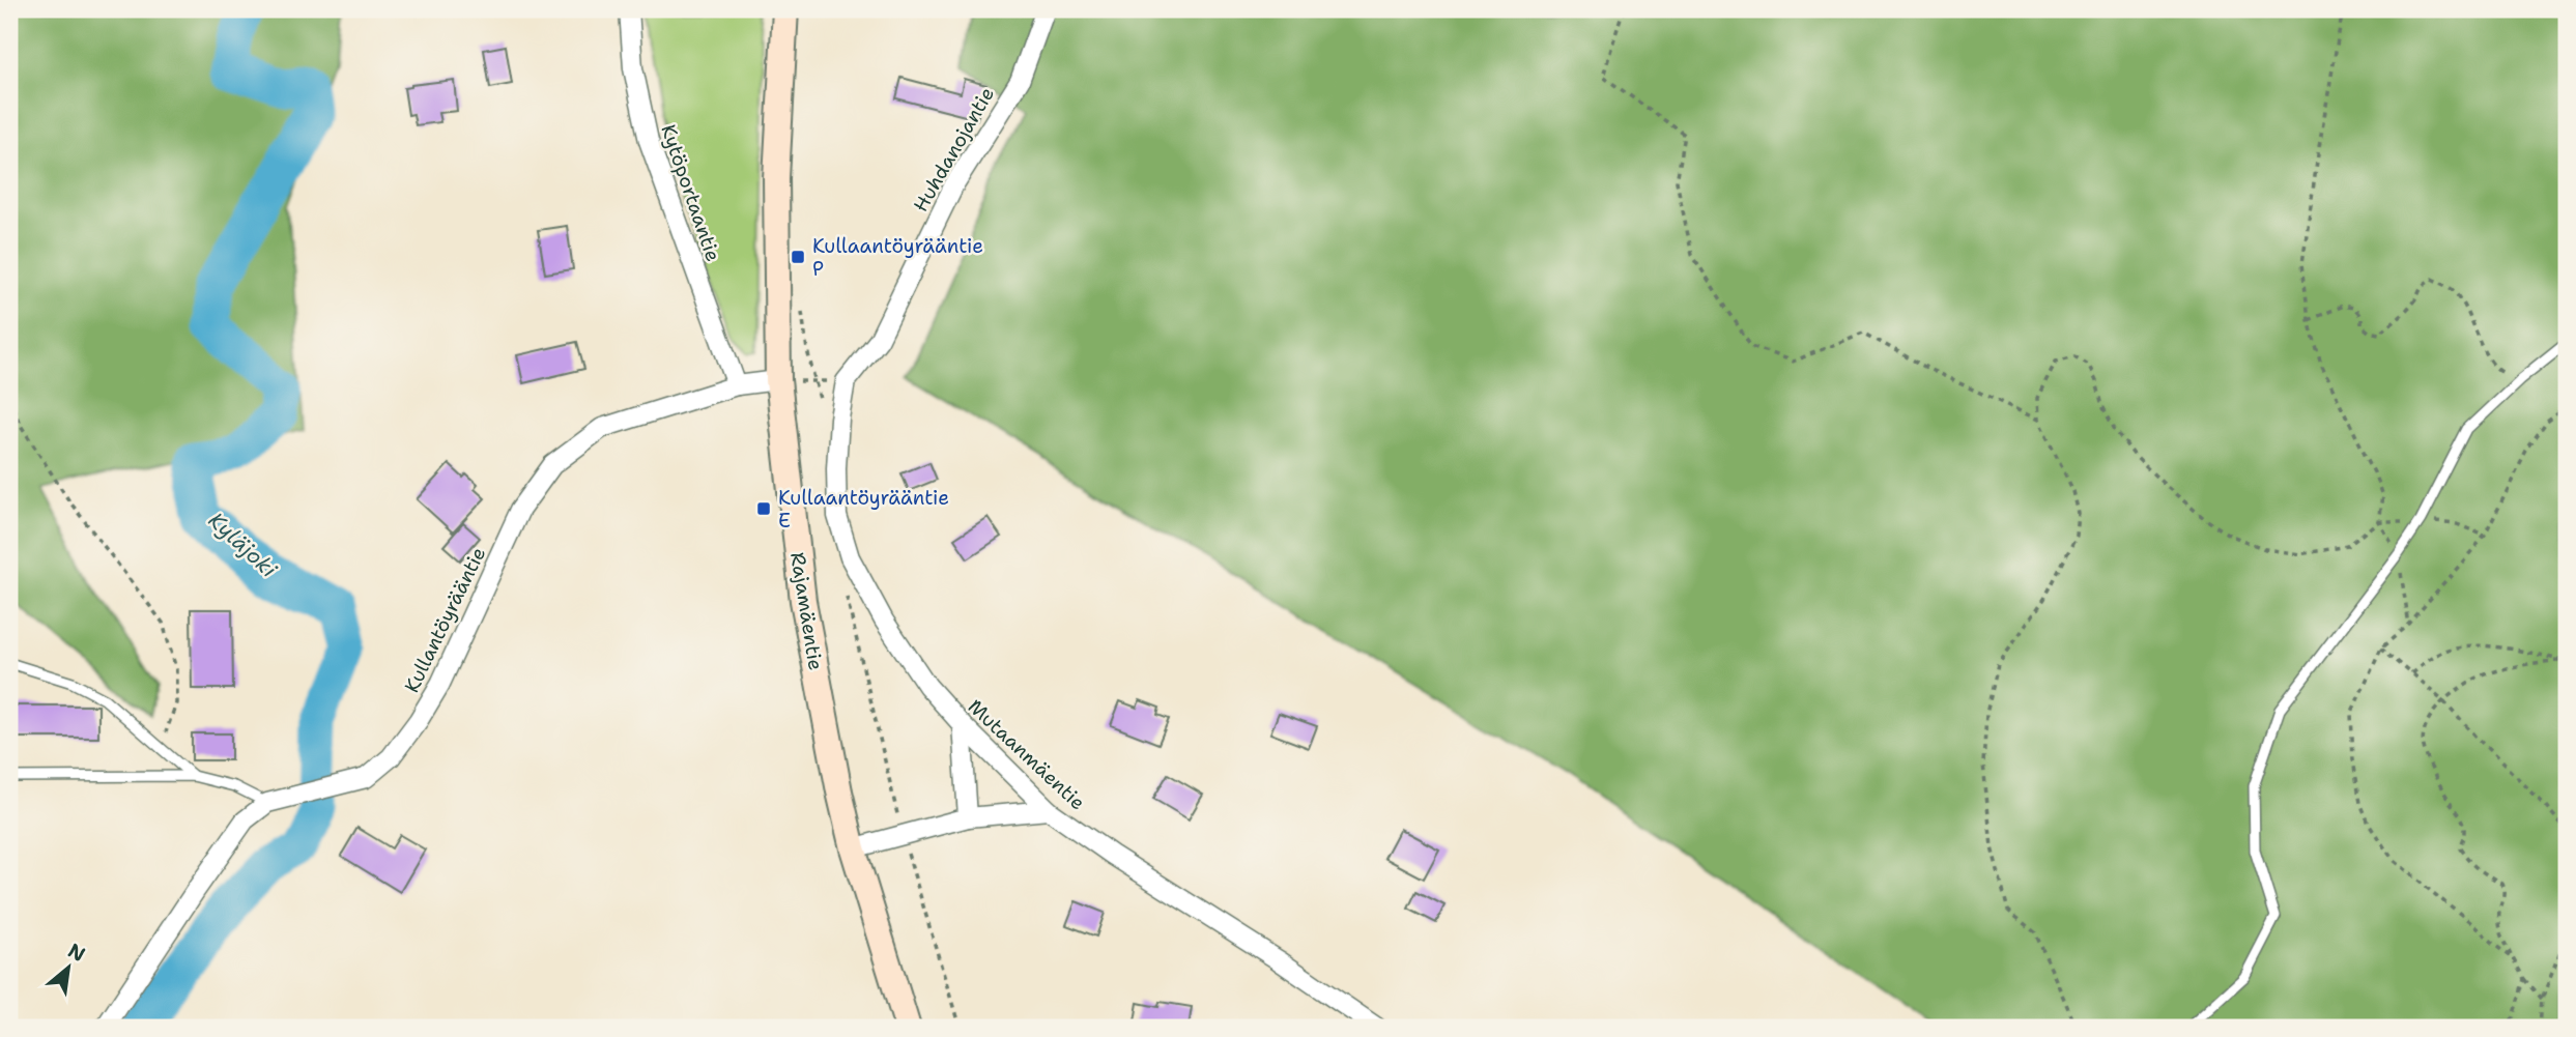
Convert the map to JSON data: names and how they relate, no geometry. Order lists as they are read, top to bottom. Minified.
{"streets":{"main road":["Rajamäentie"],"street":["Huhdanojantie","Kytöportaantie","Kullantöyrääntie","Mutaanmäentie"]},"crossings":[["Huhdanojantie","Mutaanmäentie"],["Kytöportaantie","Kullantöyrääntie"],["Rajamäentie","Kullantöyrääntie"]],"water":["Kyläjoki"],"places":{"transit":["Kullaantöyrääntie P","Kullaantöyrääntie E"]},"north":"top right"}
